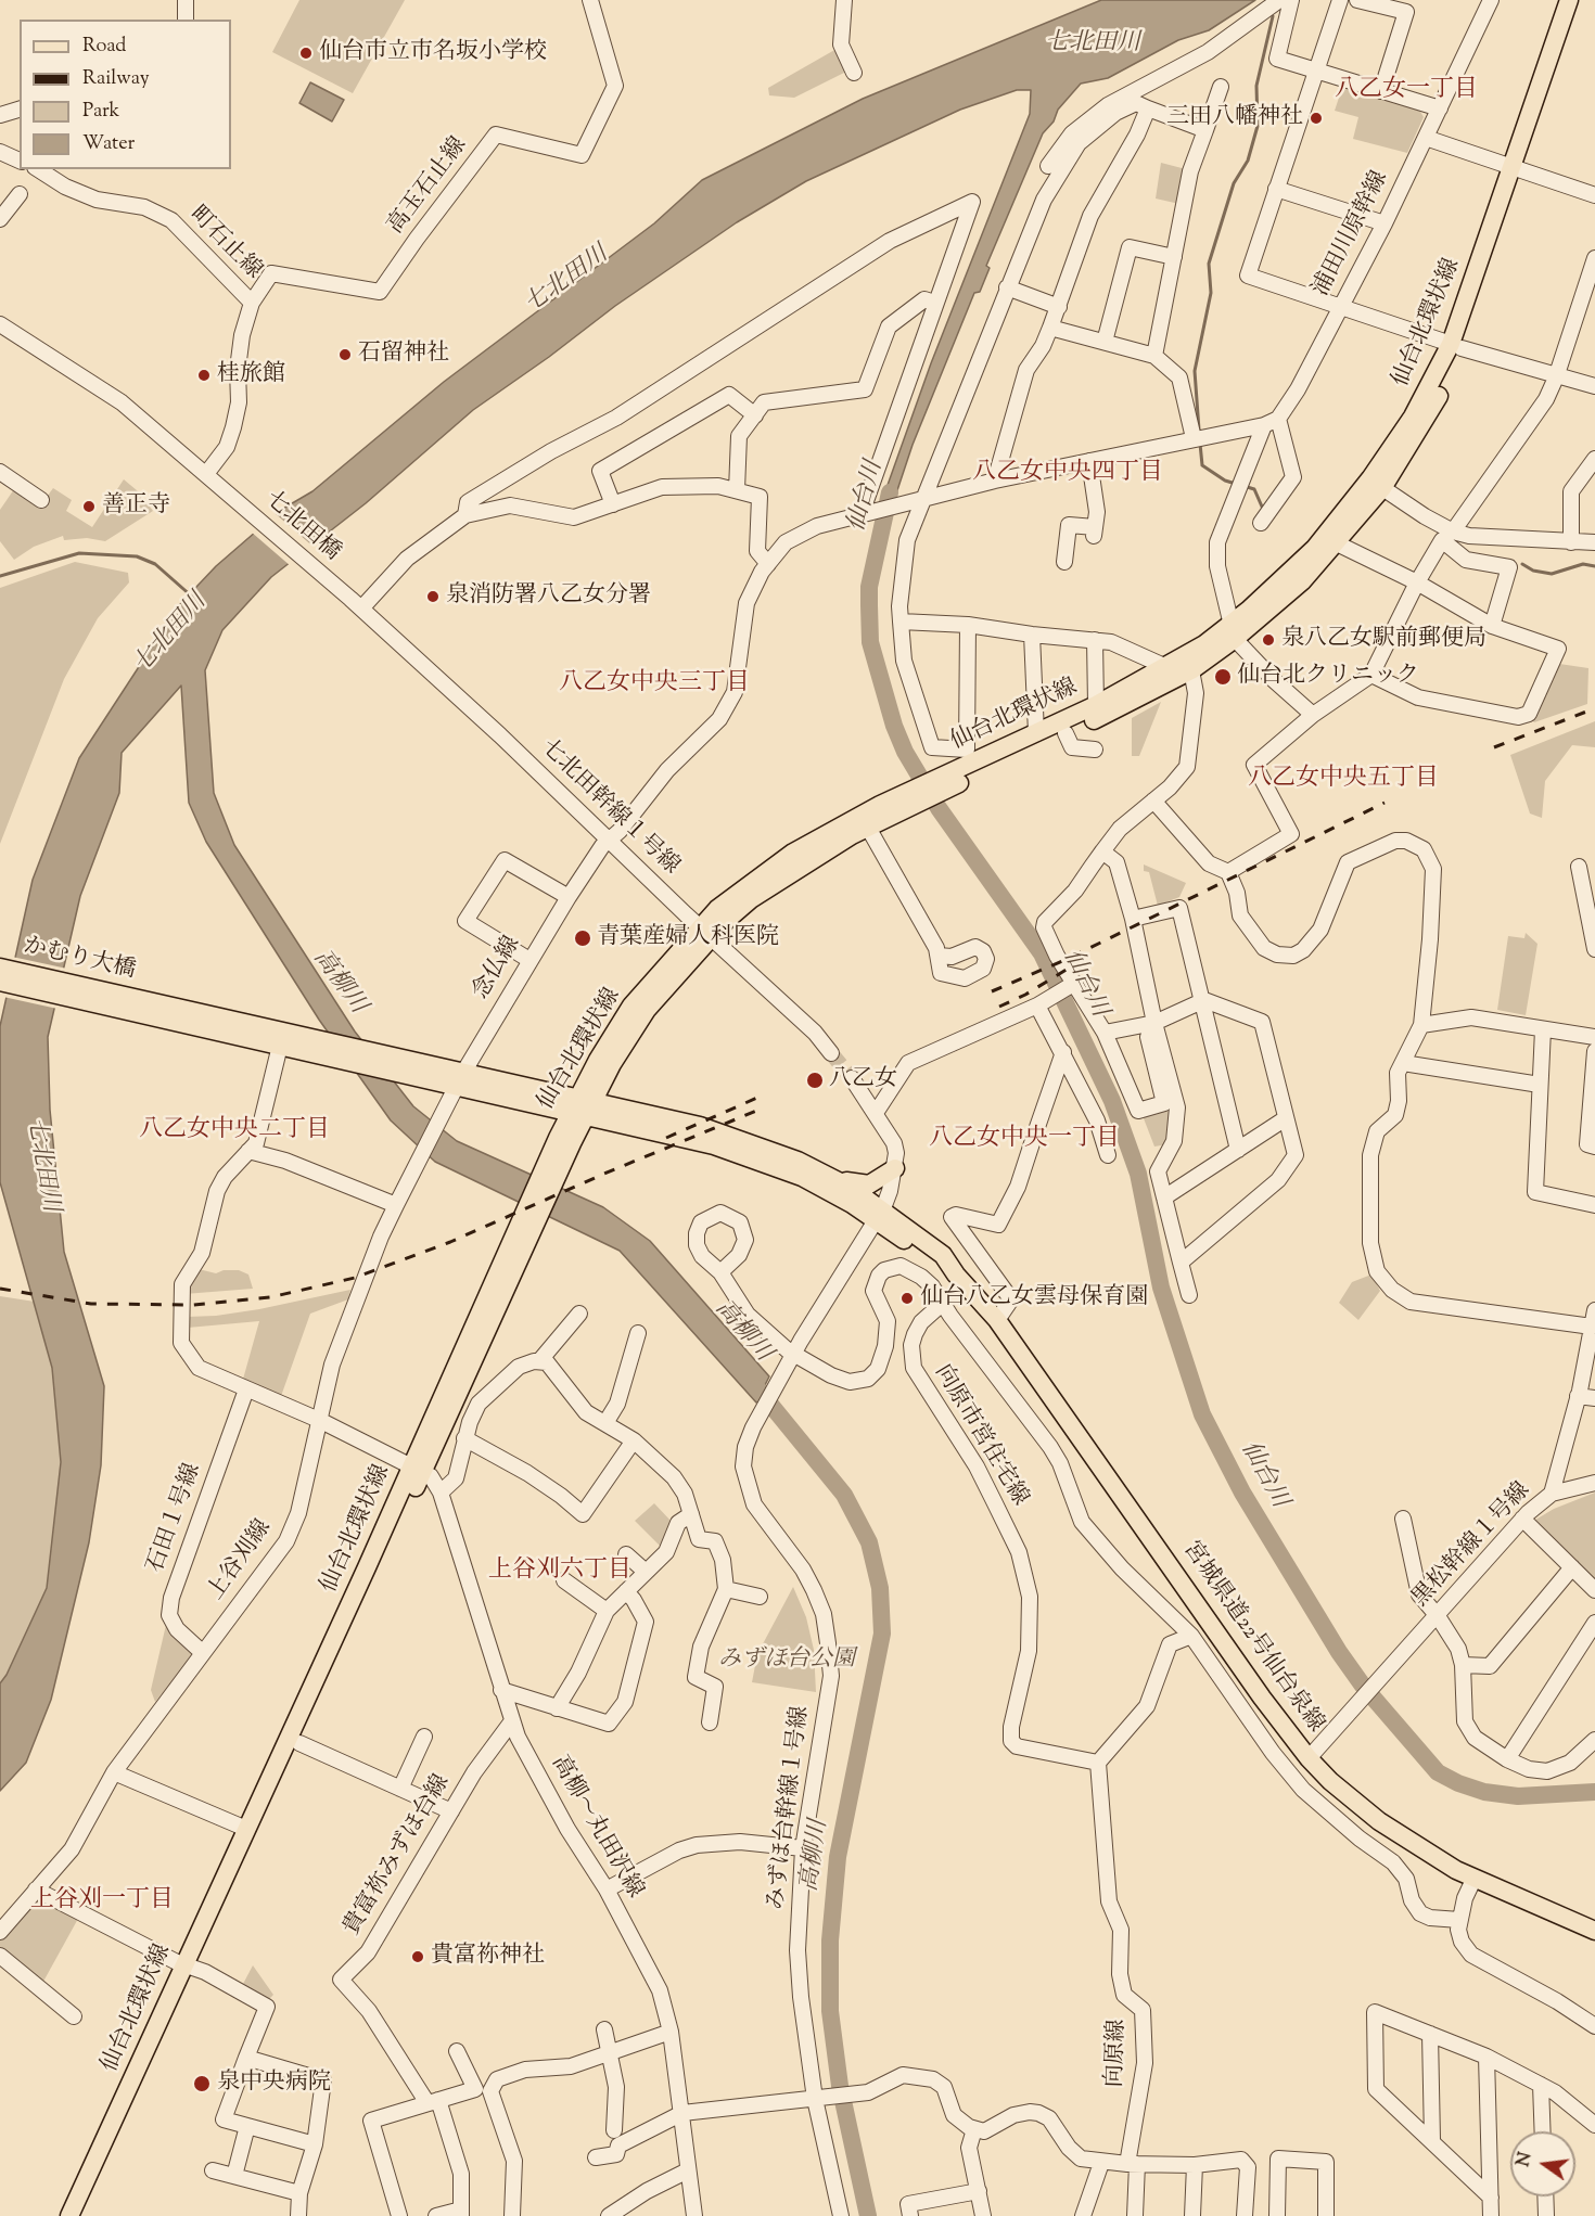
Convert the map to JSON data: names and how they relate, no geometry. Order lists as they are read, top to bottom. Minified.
{"streets":{"main road":["仙台北環状線","かむり大橋","宮城県道22号仙台泉線"],"street":["高玉石止線","浦田川原幹線","町石止線","七北田橋","七北田幹線１号線","念仏線","向原市営住宅線","石田１号線","黒松幹線１号線","上谷刈線","みずほ台幹線１号線","高柳～丸田沢線","貴富祢みずほ台線","向原線"]},"crossings":[["高玉石止線","町石止線"],["浦田川原幹線","仙台北環状線"],["町石止線","七北田橋"],["仙台北環状線","七北田幹線１号線"],["仙台北環状線","高柳～丸田沢線"],["七北田橋","七北田幹線１号線"],["七北田幹線１号線","念仏線"],["念仏線","上谷刈線"],["向原市営住宅線","向原線"],["石田１号線","上谷刈線"],["黒松幹線１号線","宮城県道22号仙台泉線"],["高柳～丸田沢線","貴富祢みずほ台線"]],"districts":["八乙女一丁目","八乙女中央四丁目","八乙女中央三丁目","八乙女中央五丁目","八乙女中央二丁目","八乙女中央一丁目","上谷刈六丁目","上谷刈一丁目"],"water":["七北田川","仙台川","高柳川"],"parks":["みずほ台公園"],"places":["仙台市立市名坂小学校","三田八幡神社","石留神社","桂旅館","善正寺","泉消防署八乙女分署","泉八乙女駅前郵便局","仙台北クリニック","青葉産婦人科医院","八乙女","仙台八乙女雲母保育園","貴富祢神社","泉中央病院"],"legend":["Road","Railway","Park","Water"],"north":"left"}
